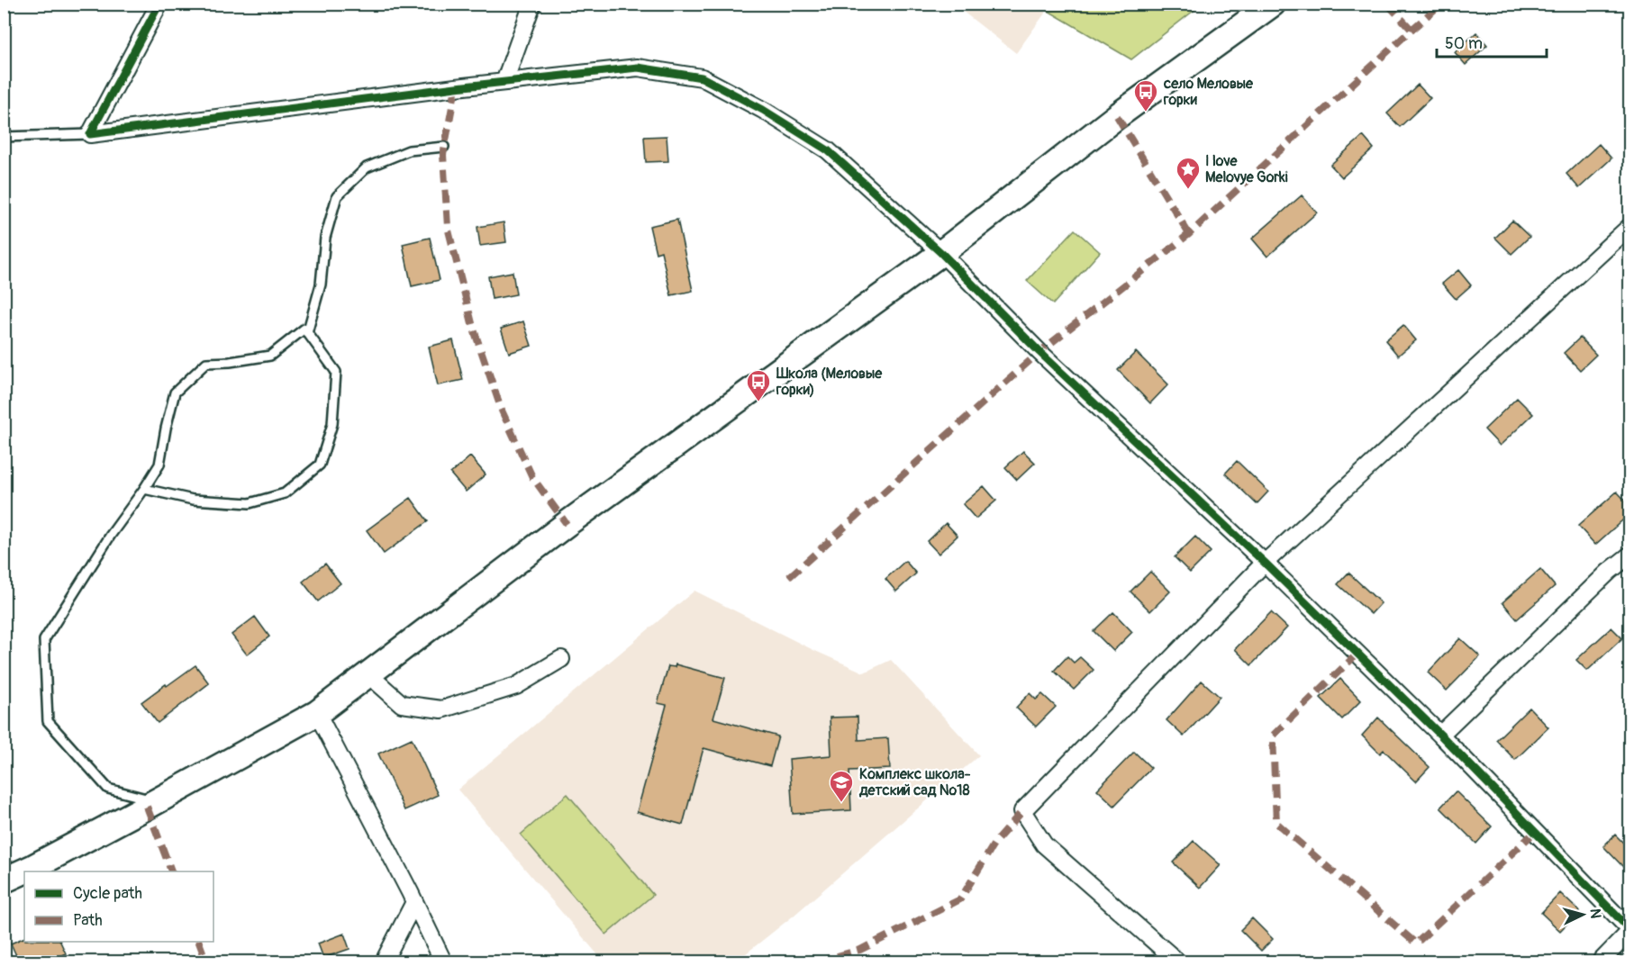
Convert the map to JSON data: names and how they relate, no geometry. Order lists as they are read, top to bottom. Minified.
{"places":{"bus stop":["село Меловые горки","Школа (Меловые горки)"],"place":["I love Melovye Gorki"],"school or university":["Комплекс школа- детский сад №18"]},"legend":["Cycle path","Path"],"scale_bar":"50 m","north":"right"}
